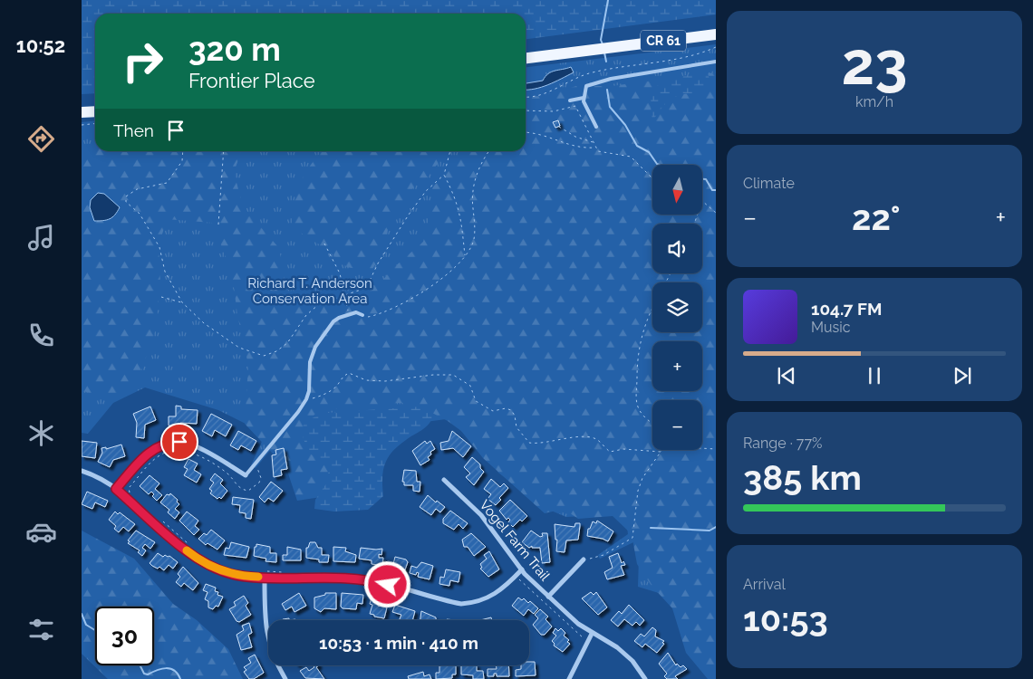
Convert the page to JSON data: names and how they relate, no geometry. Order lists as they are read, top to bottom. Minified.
{"streets":{"main road":["CR 61"],"street":["Vogel Farm Trail"]},"parks":["Richard T. Anderson Conservation Area"],"north":"bottom","page":{"tabs":"10:52","tile":[["23","km/h"],"Climate",["Range · 77%","385 km"],["Arrival","10:53"]],"turn":["320 m","Frontier Place"],"then":"Then","map_buttons":["+","−"],"heat":["−","22°","+"],"song":["104.7 FM","Music"],"limit":"30","trip":"10:53 · 1 min · 410 m"}}
